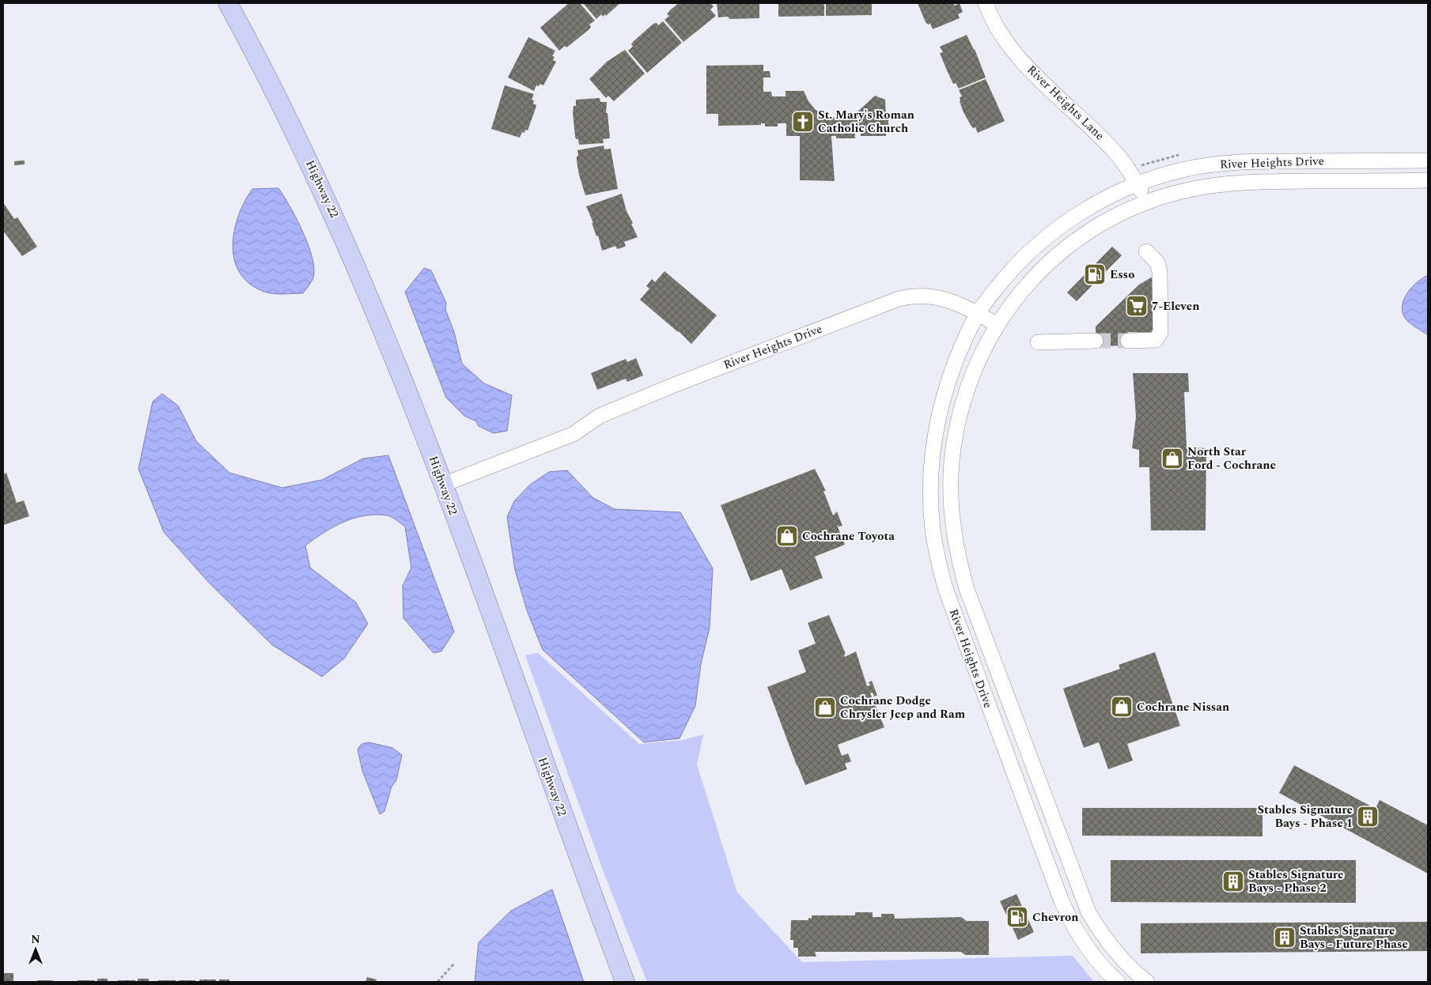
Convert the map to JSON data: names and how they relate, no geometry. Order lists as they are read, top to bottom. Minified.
{"streets":{"main road":["Highway 22"],"street":["River Heights Lane","River Heights Drive"]},"crossings":[["River Heights Lane","River Heights Drive"],["River Heights Drive","Highway 22"]],"places":{"church":["St. Mary's Roman Catholic Church"],"fuel station":["Esso","Chevron"],"supermarket":["7-Eleven"],"shop":["North Star Ford - Cochrane","Cochrane Toyota","Cochrane Nissan","Cochrane Dodge Chrysler Jeep and Ram"],"building":["Stables Signature Bays - Phase 1","Stables Signature Bays - Phase 2","Stables Signature Bays - Future Phase"]},"north":"top"}
